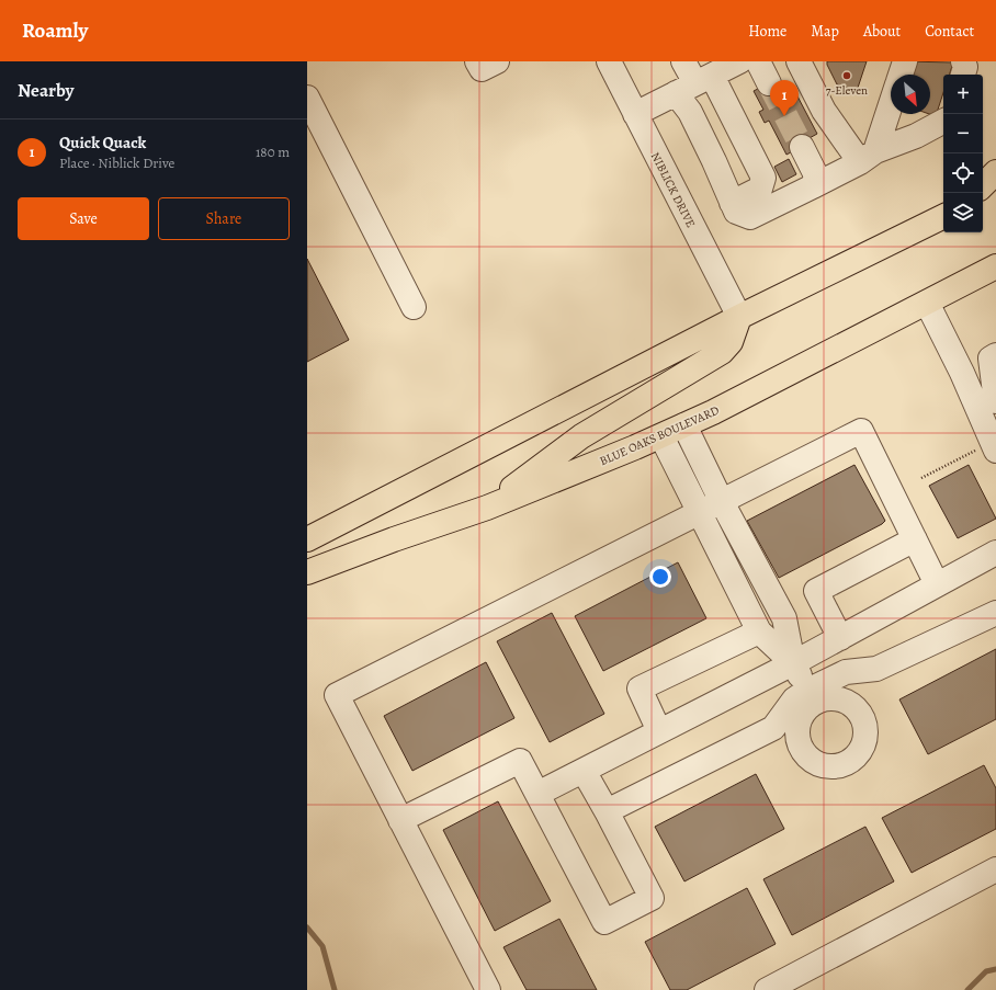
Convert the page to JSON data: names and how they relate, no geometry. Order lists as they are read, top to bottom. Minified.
{"streets":{"main road":["BLUE OAKS BOULEVARD"],"street":["NIBLICK DRIVE"]},"places":["7-Eleven"],"north":"bottom right","page":{"header":"Roamly","nav":["Home","Map","About","Contact"],"heading":"Nearby","map_buttons":["+","−"],"pins":"1","list":[{"mark":"1","name":"Quick Quack","note":"Place · Niblick Drive","value":"180 m"}],"buttons":["Save","Share"]}}
